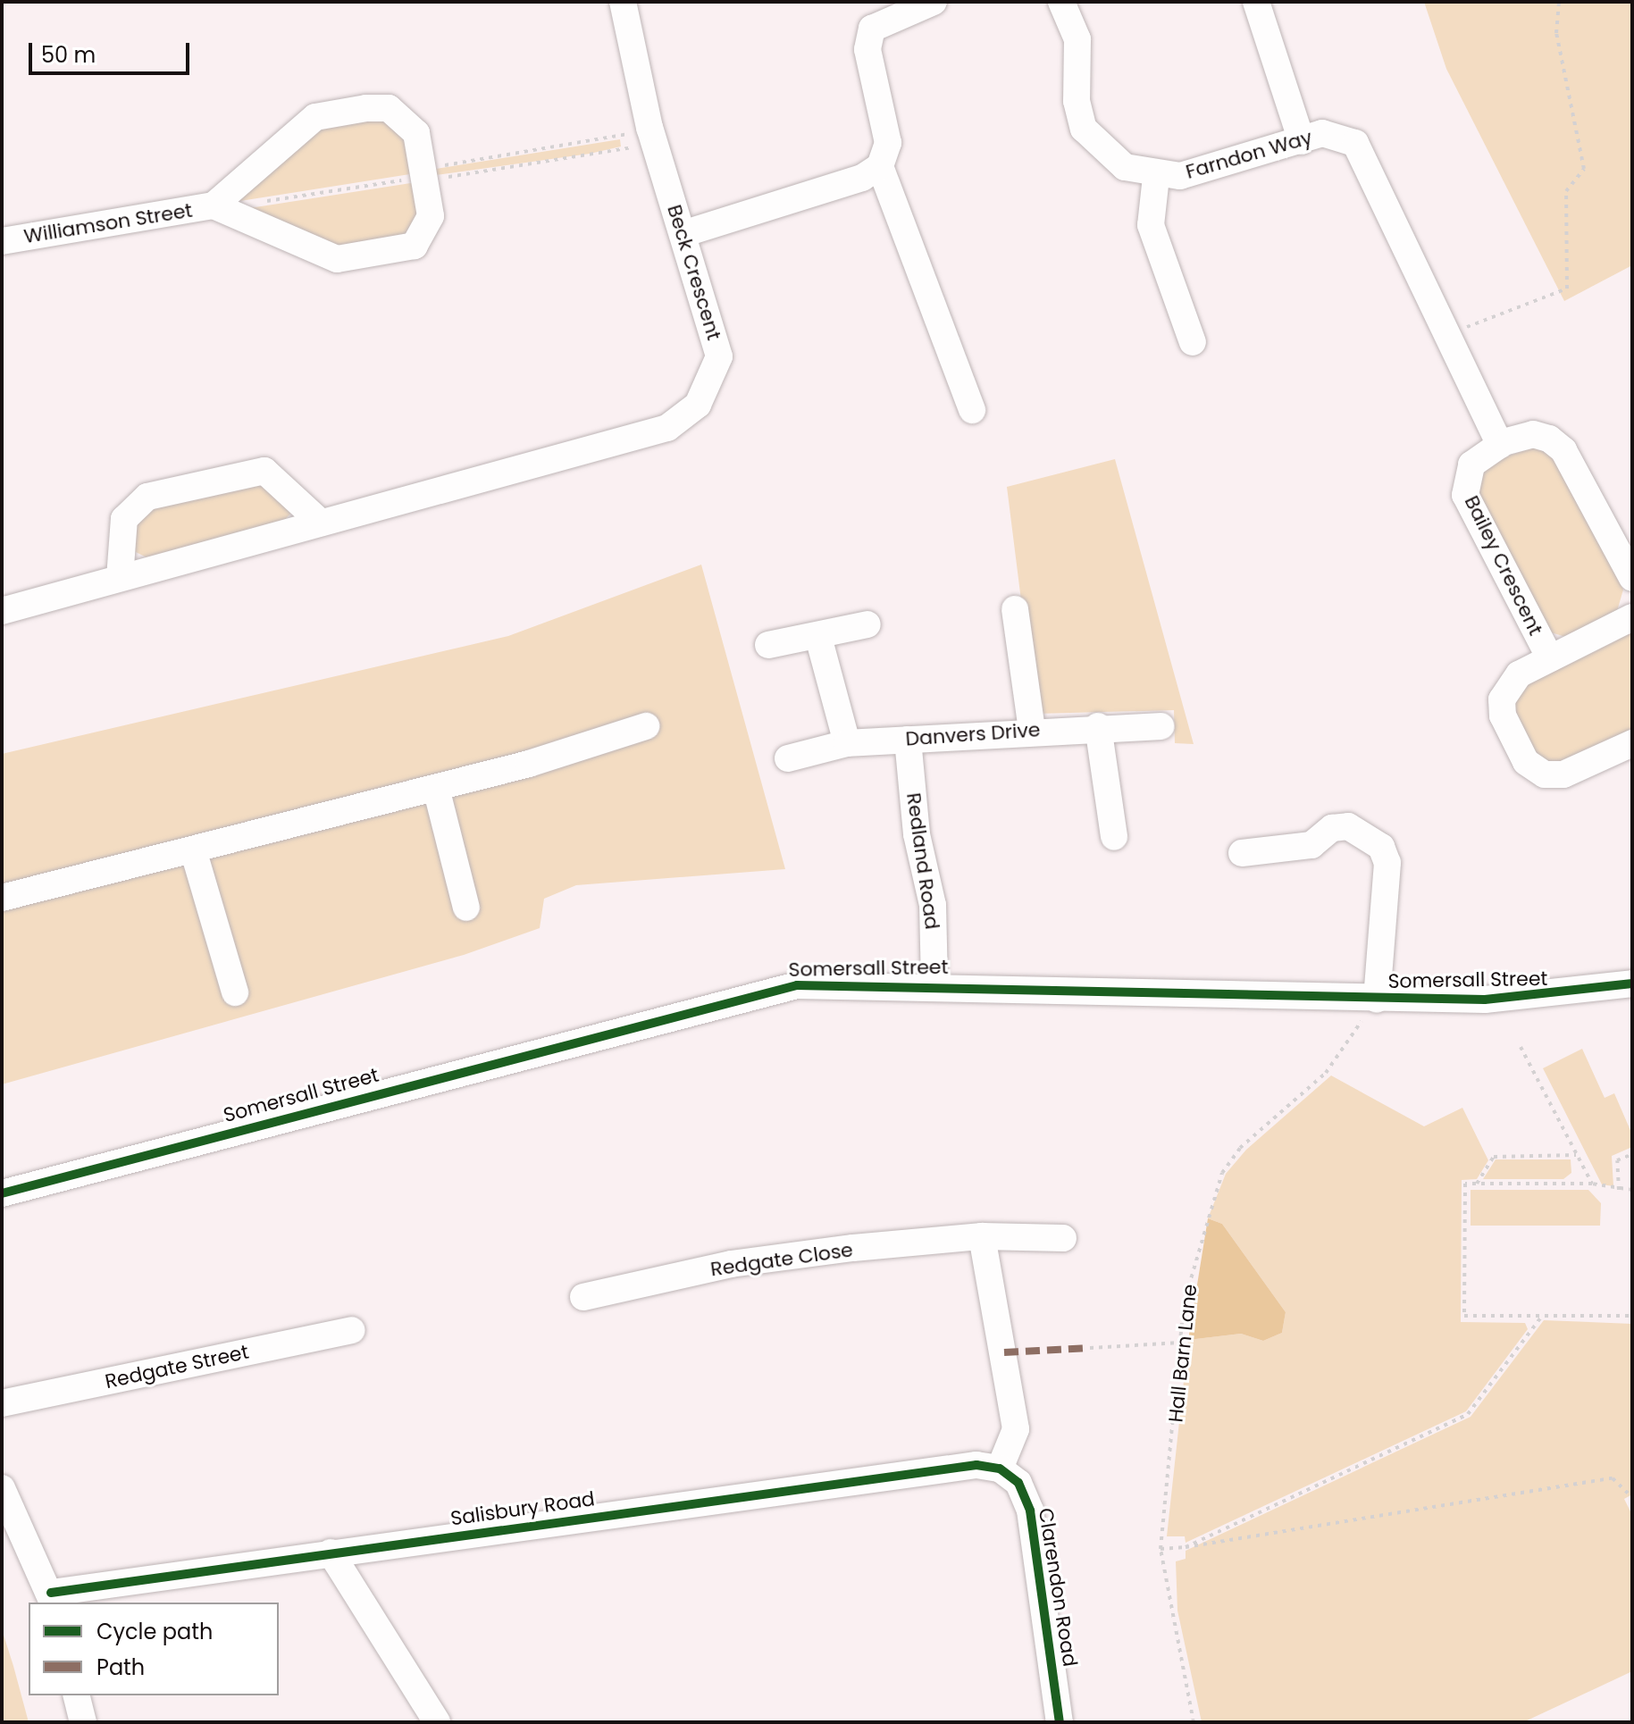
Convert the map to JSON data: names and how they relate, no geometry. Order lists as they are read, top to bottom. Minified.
{"streets":{"street":["Farndon Way","Williamson Street","Beck Crescent","Bailey Crescent","Danvers Drive","Redland Road","Somersall Street","Redgate Close","Redgate Street","Salisbury Road","Clarendon Road"],"path":["Hall Barn Lane"]},"crossings":[["Farndon Way","Bailey Crescent"],["Danvers Drive","Redland Road"],["Redland Road","Somersall Street"],["Somersall Street","Hall Barn Lane"],["Salisbury Road","Clarendon Road"]],"legend":["Cycle path","Path"],"scale_bar":"50 m"}
